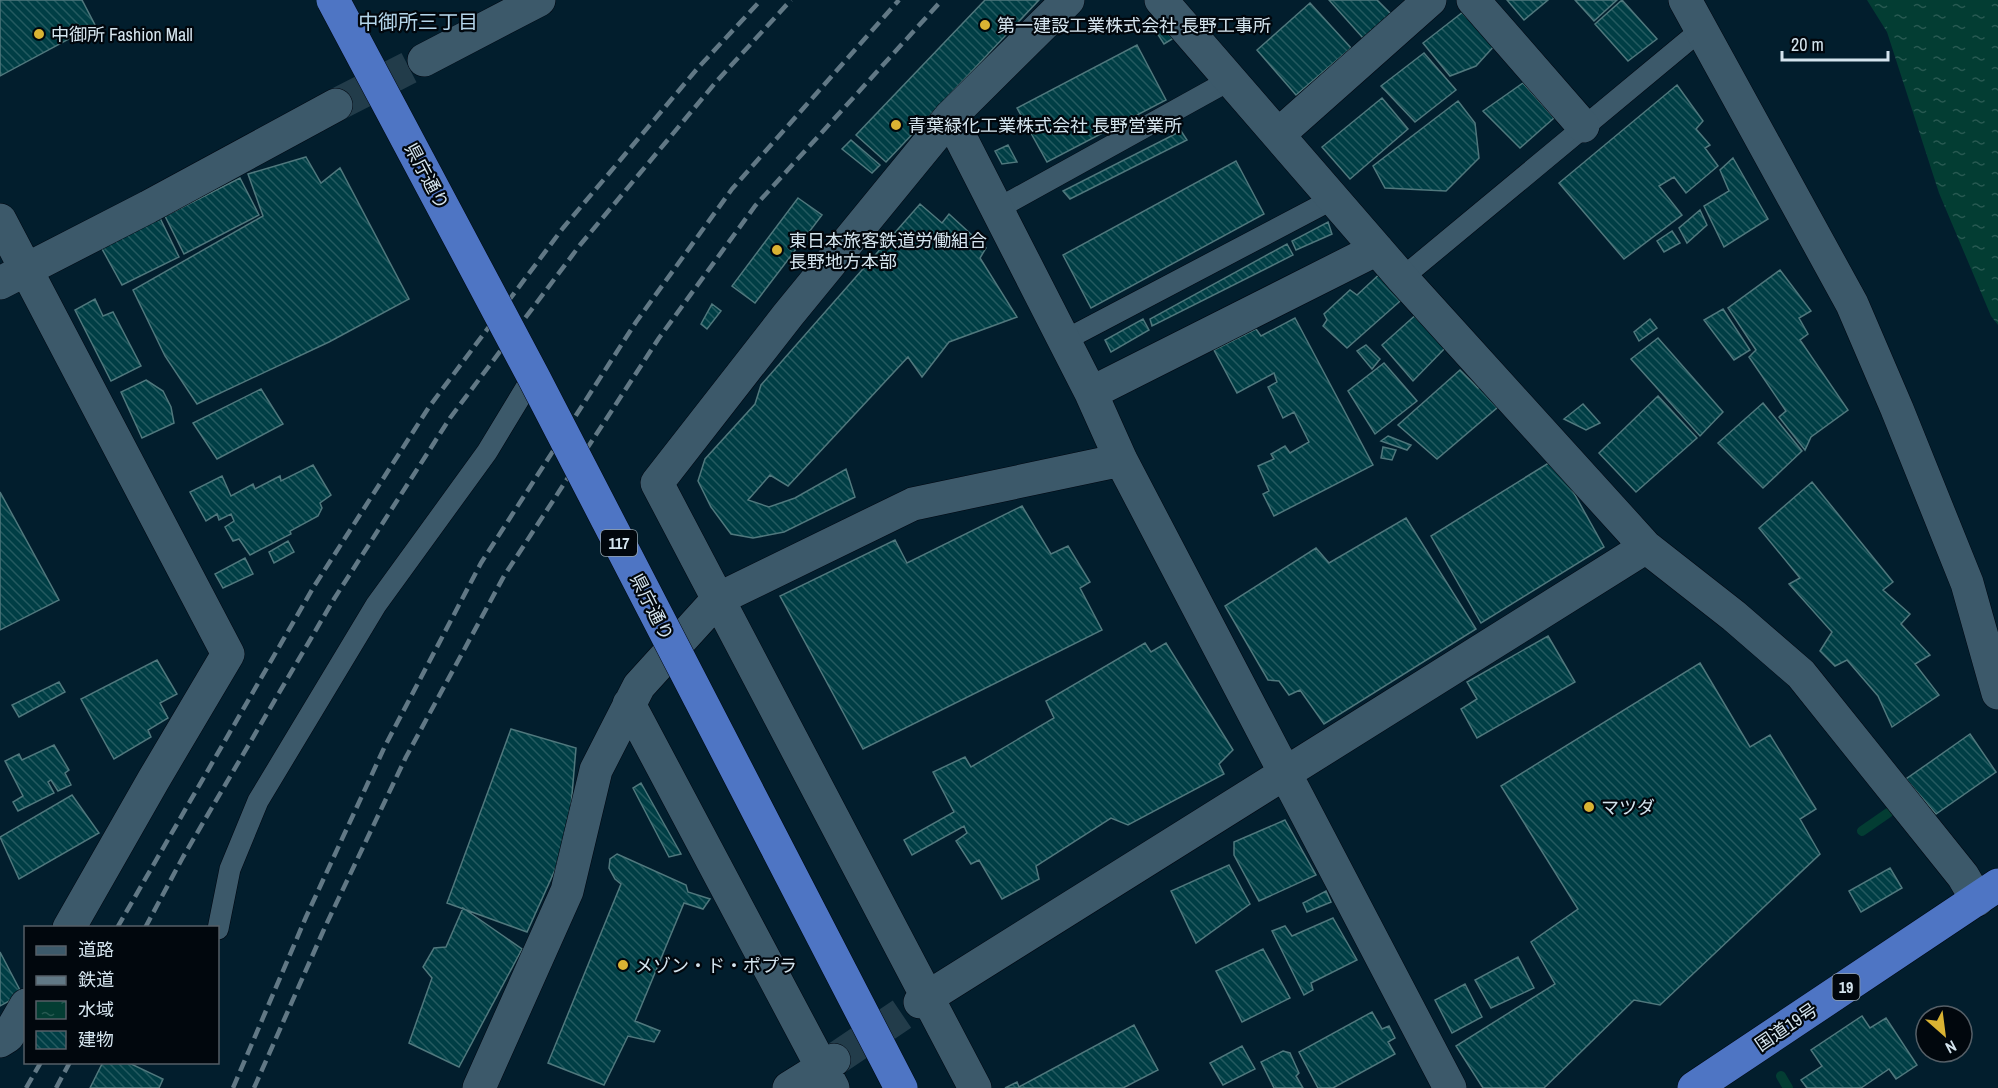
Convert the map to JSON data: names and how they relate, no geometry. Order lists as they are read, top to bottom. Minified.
{"streets":{"highway":["県庁通り","117","19","国道19号"]},"districts":["中御所三丁目"],"places":["第一建設工業株式会社 長野工事所","中御所 Fashion Mall","青葉緑化工業株式会社 長野営業所","東日本旅客鉄道労働組合 長野地方本部","マツダ","メゾン・ド・ポプラ"],"legend":["道路","鉄道","水域","建物"],"scale_bar":"20 m","north":"bottom right"}
